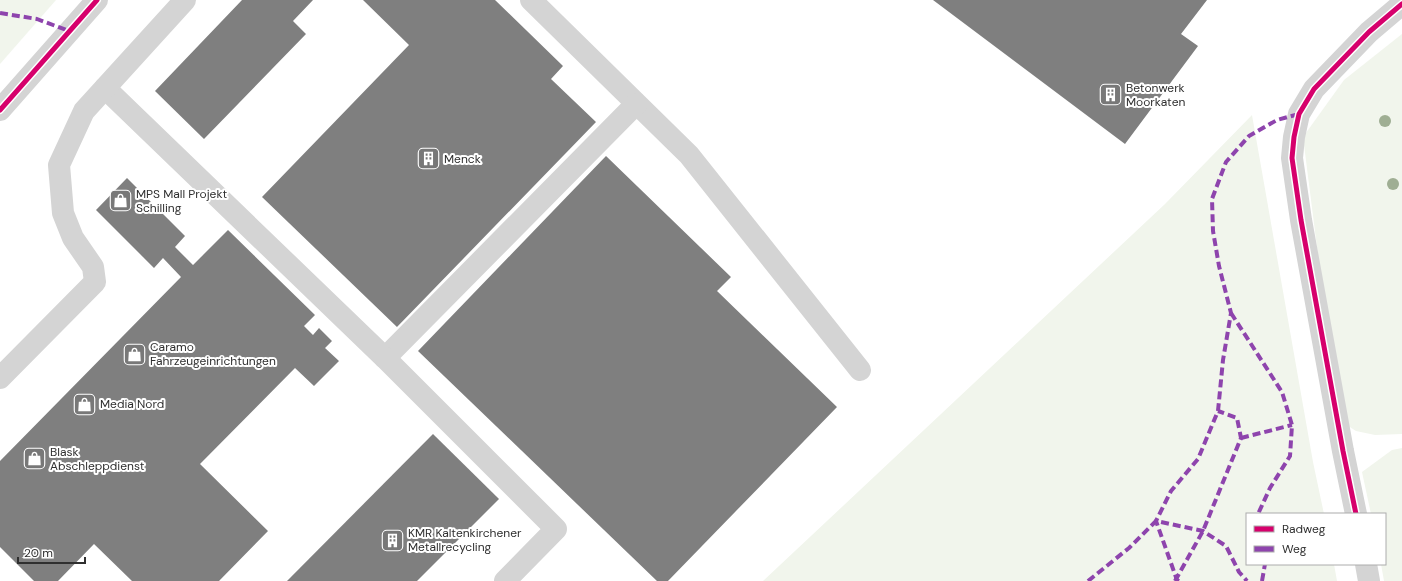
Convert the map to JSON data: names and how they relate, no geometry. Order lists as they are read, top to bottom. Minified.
{"places":{"building":["Betonwerk Moorkaten","Menck","KMR Kaltenkirchener Metallrecycling"],"shop":["MPS Mall Projekt Schilling","Caramo Fahrzeugeinrichtungen","Media Nord","Blask Abschleppdienst"]},"legend":["Radweg","Weg"],"scale_bar":"20 m"}
